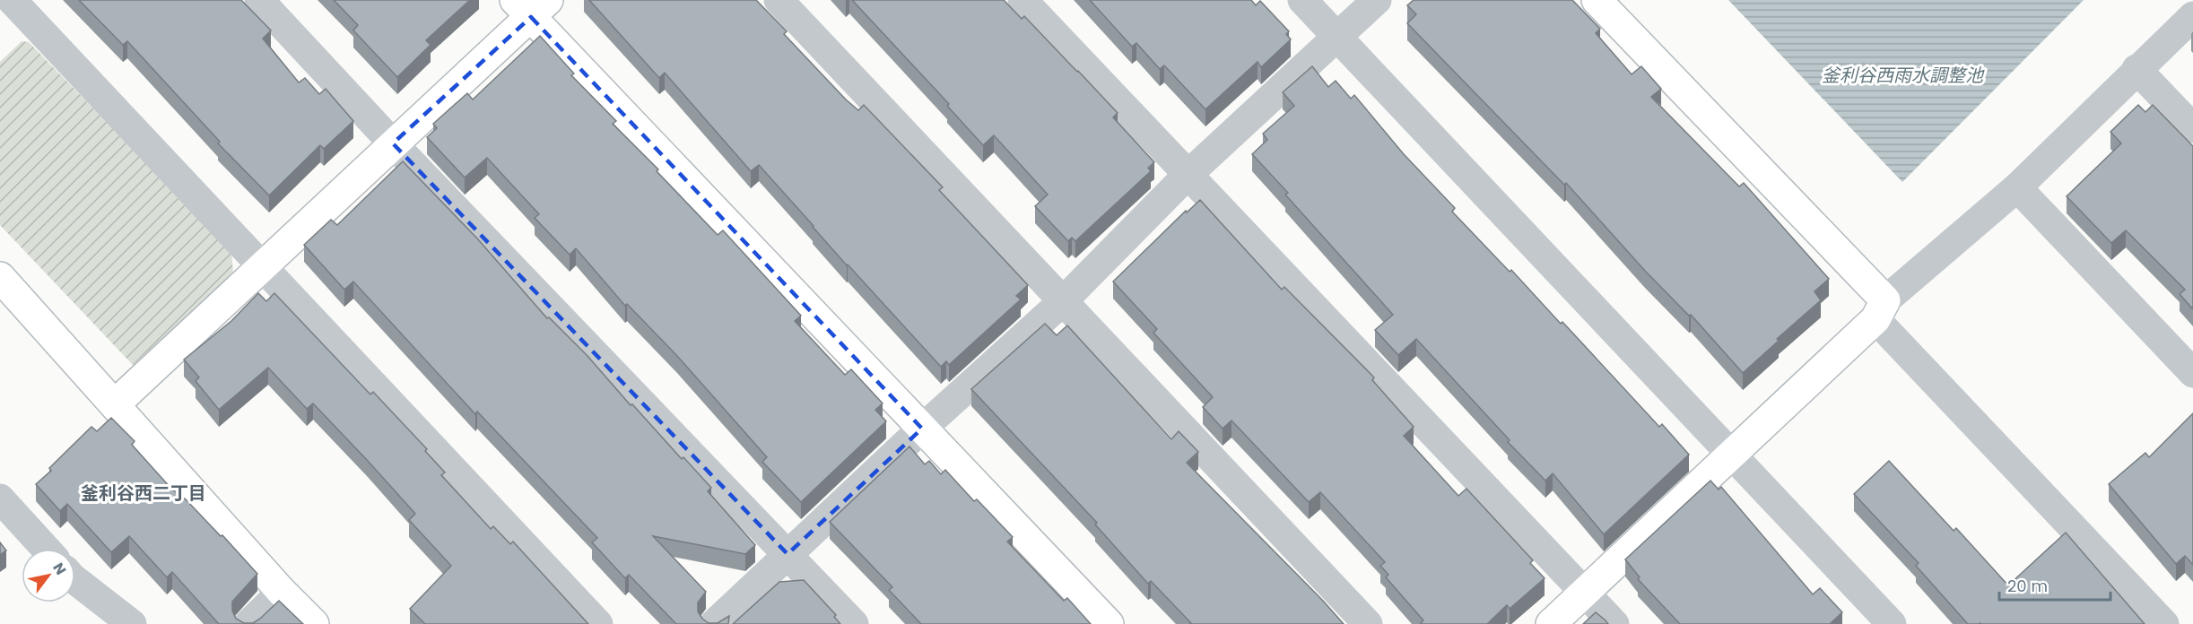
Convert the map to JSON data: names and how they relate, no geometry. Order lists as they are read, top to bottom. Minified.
{"districts":["釜利谷西二丁目"],"water":["釜利谷西雨水調整池"],"scale_bar":"20 m","north":"top right"}
